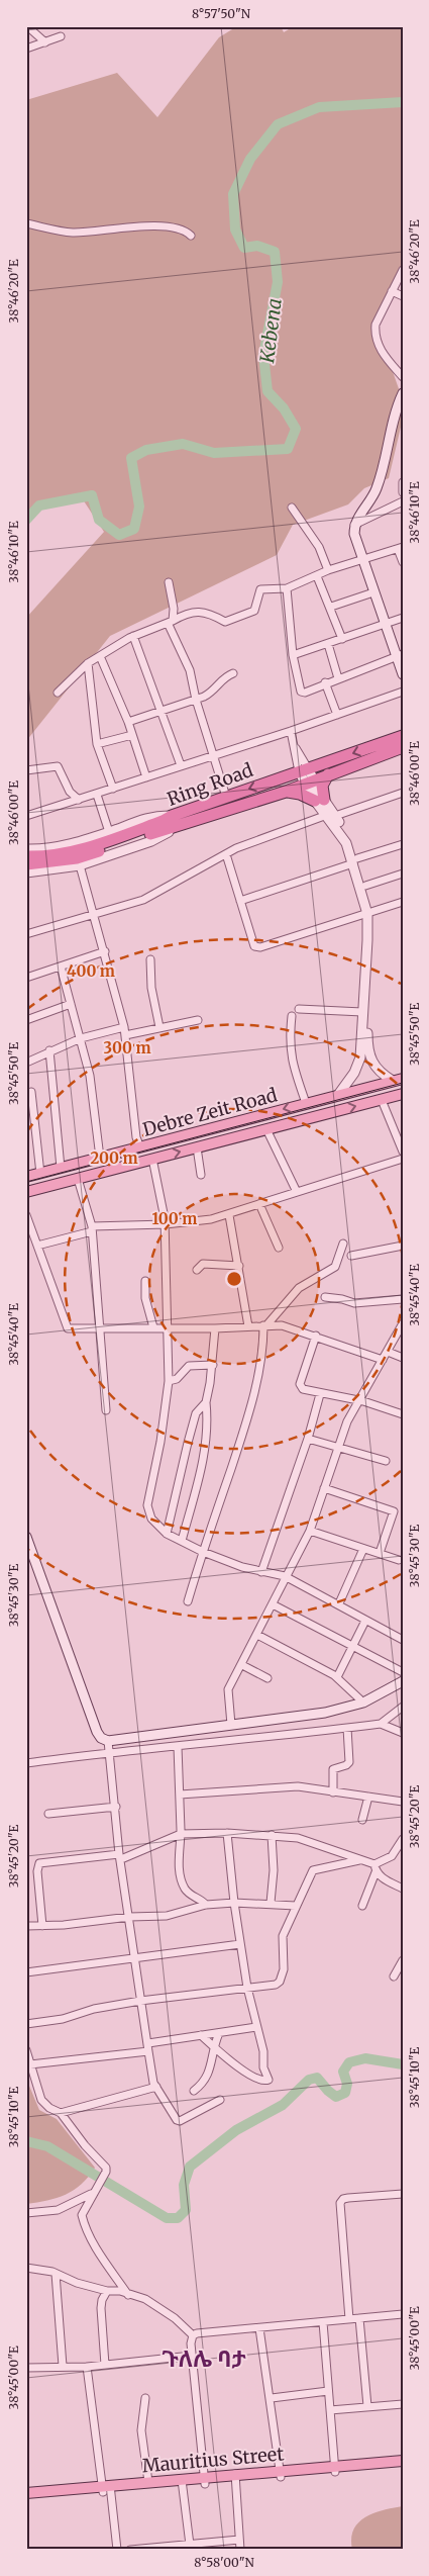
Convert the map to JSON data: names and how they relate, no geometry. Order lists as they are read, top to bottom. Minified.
{"streets":{"highway":["Ring Road"],"main road":["Debre Zeit Road","Mauritius Street"]},"districts":["ጉለሌ ባታ"],"water":["Kebena"],"coordinates":["8°57'50\"N","38°46'20\"E","38°46'10\"E","38°46'00\"E","38°45'50\"E","38°45'40\"E","38°45'30\"E","38°45'20\"E","38°45'10\"E","38°45'00\"E","8°58'00\"N"],"rings":["400 m","300 m","200 m","100 m"]}
